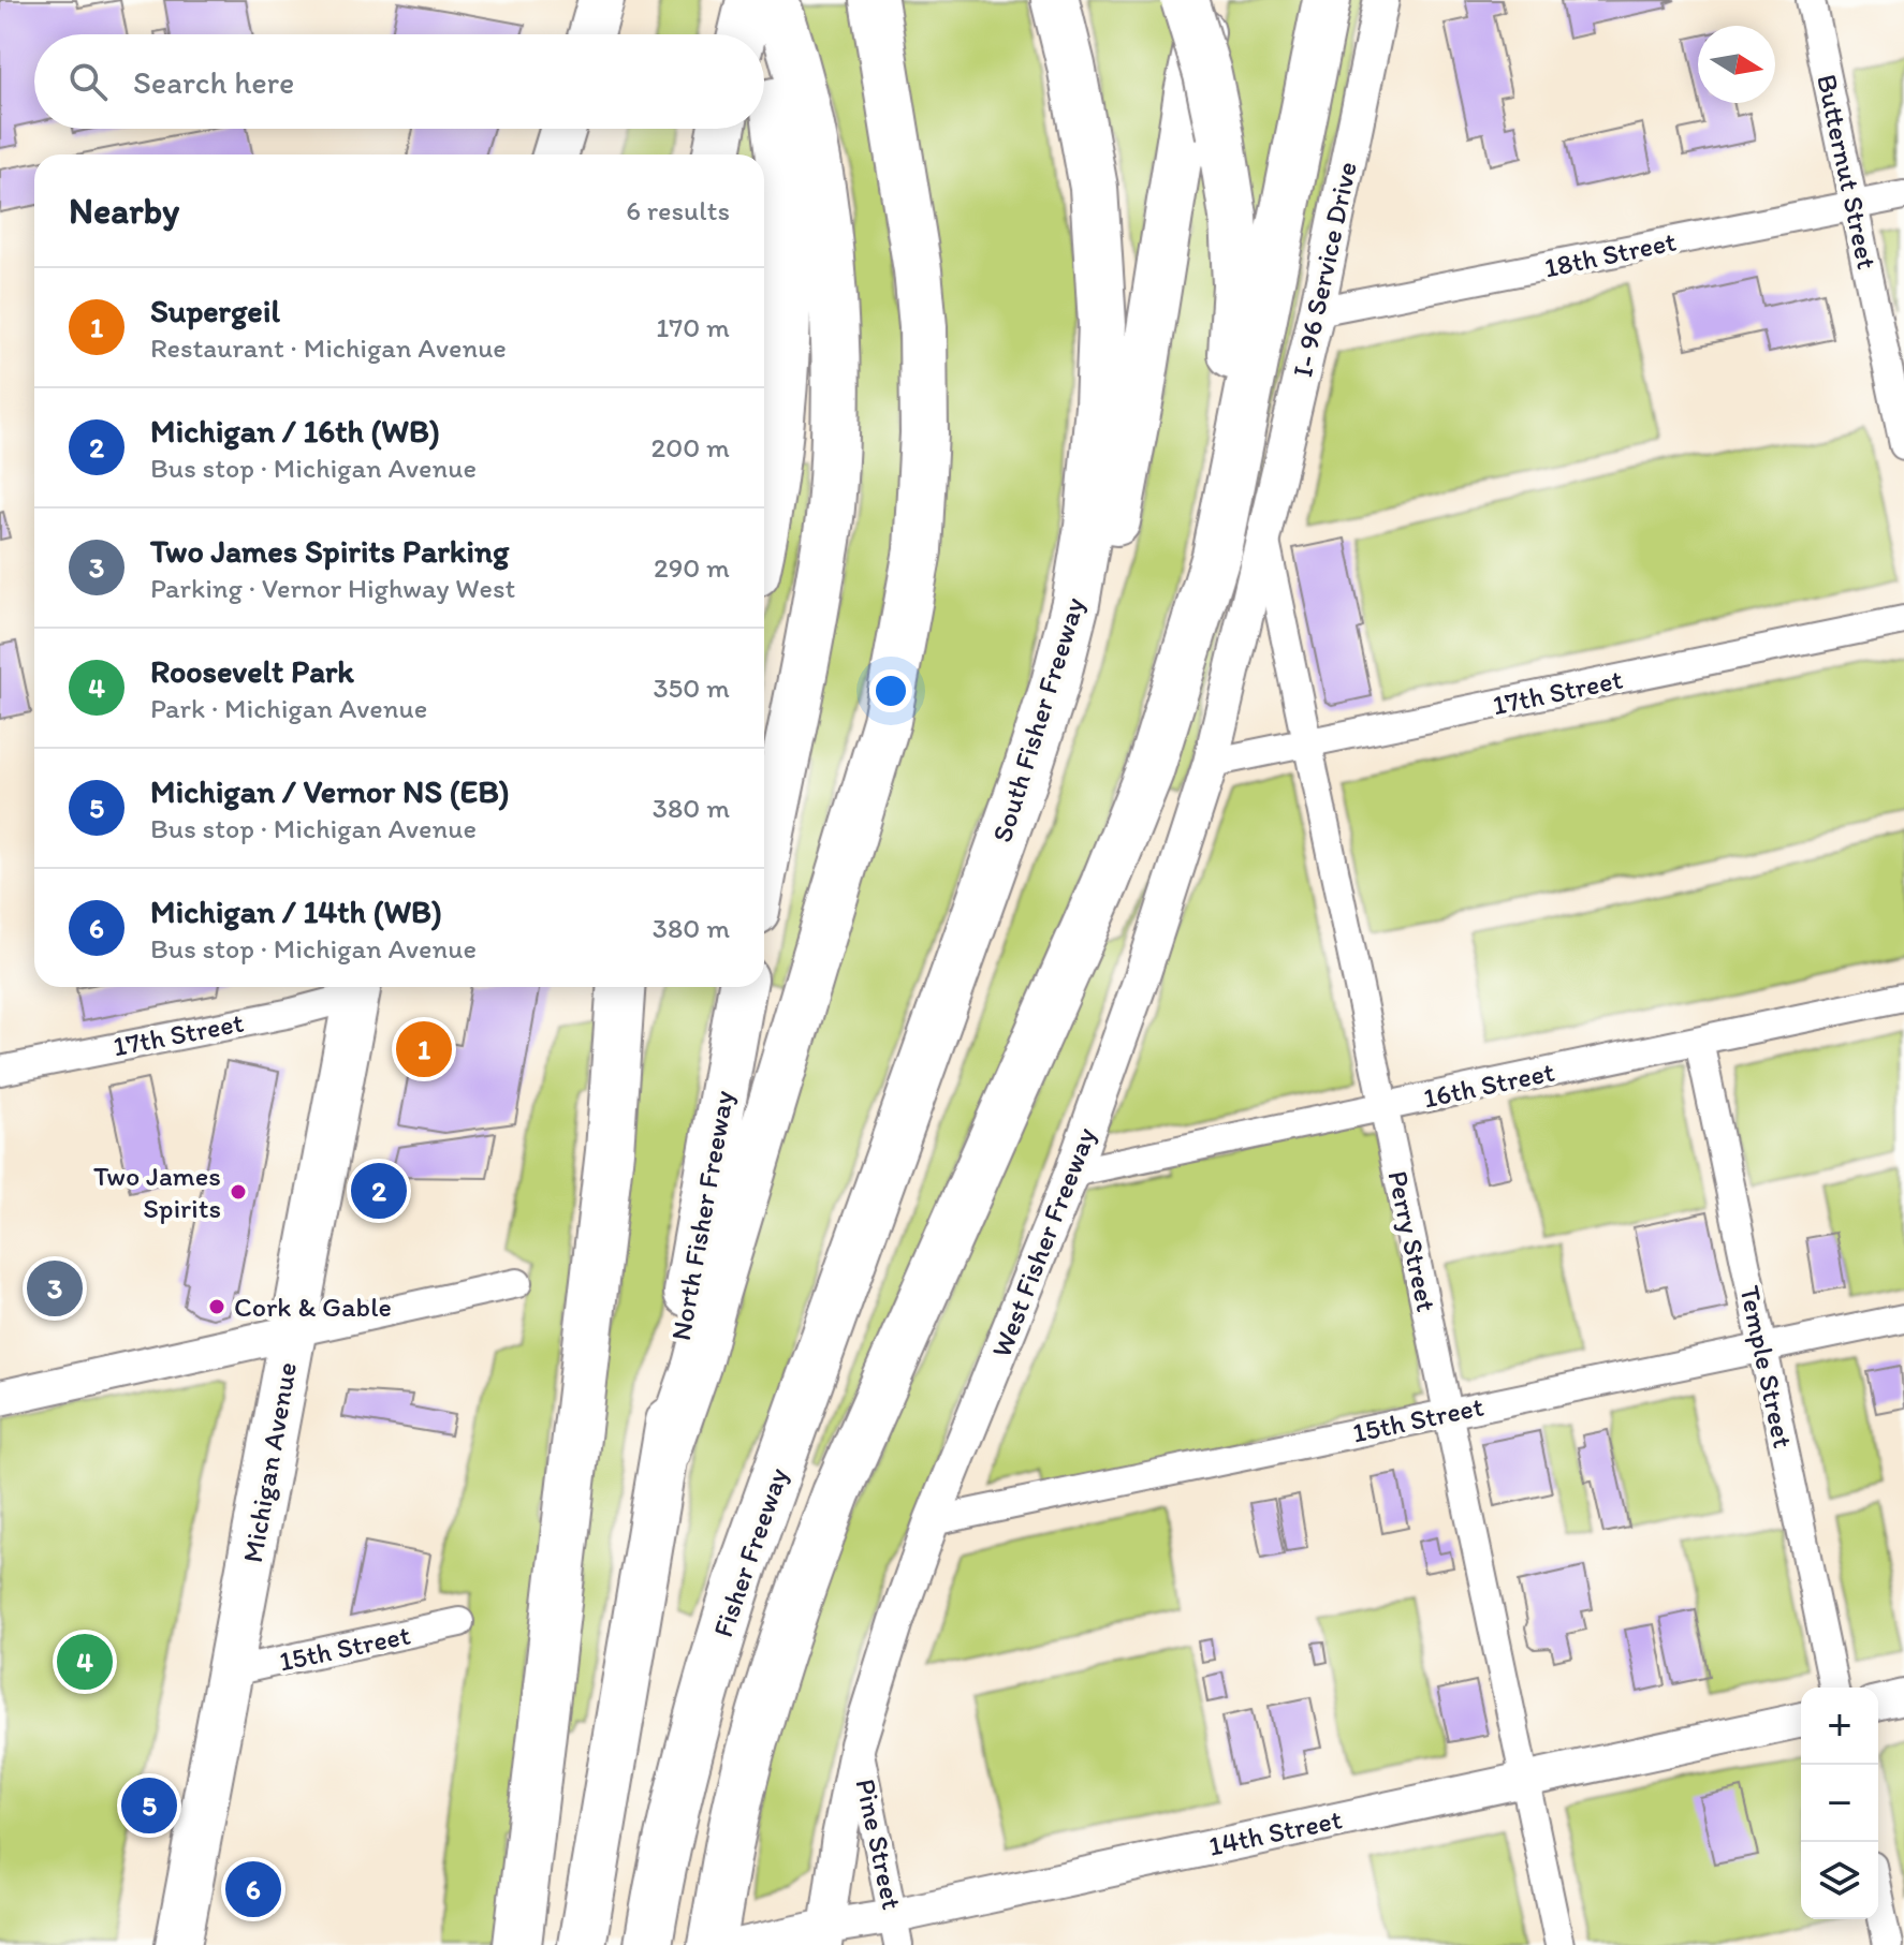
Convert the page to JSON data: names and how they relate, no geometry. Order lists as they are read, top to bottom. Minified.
{"streets":{"highway":["South Fisher Freeway","North Fisher Freeway","Fisher Freeway"],"main road":["Michigan Avenue"],"street":["Butternut Street","18th Street","I- 96 Service Drive","17th Street","16th Street","Perry Street","West Fisher Freeway","Temple Street","15th Street","14th Street","Pine Street"]},"crossings":[["Butternut Street","18th Street"],["18th Street","I- 96 Service Drive"],["I- 96 Service Drive","Perry Street"],["I- 96 Service Drive","West Fisher Freeway"],["17th Street","Perry Street"],["17th Street","West Fisher Freeway"],["17th Street","Michigan Avenue"],["South Fisher Freeway","Fisher Freeway"],["16th Street","Perry Street"],["16th Street","West Fisher Freeway"],["16th Street","Temple Street"],["Perry Street","West Fisher Freeway"],["Perry Street","15th Street"],["Perry Street","14th Street"],["West Fisher Freeway","15th Street"],["West Fisher Freeway","14th Street"],["West Fisher Freeway","Pine Street"],["Temple Street","15th Street"],["15th Street","Michigan Avenue"],["14th Street","Pine Street"]],"places":["Two James Spirits","Cork & Gable"],"north":"right","page":{"search":"Search here","heading":["Nearby","6 results"],"list":[{"mark":"1","name":"Supergeil","note":"Restaurant · Michigan Avenue","value":"170 m"},{"mark":"2","name":"Michigan / 16th (WB)","note":"Bus stop · Michigan Avenue","value":"200 m"},{"mark":"3","name":"Two James Spirits Parking","note":"Parking · Vernor Highway West","value":"290 m"},{"mark":"4","name":"Roosevelt Park","note":"Park · Michigan Avenue","value":"350 m"},{"mark":"5","name":"Michigan / Vernor NS (EB)","note":"Bus stop · Michigan Avenue","value":"380 m"},{"mark":"6","name":"Michigan / 14th (WB)","note":"Bus stop · Michigan Avenue","value":"380 m"}],"pins":["1","2","3","4","5","6"],"map_buttons":["+","−"]}}
